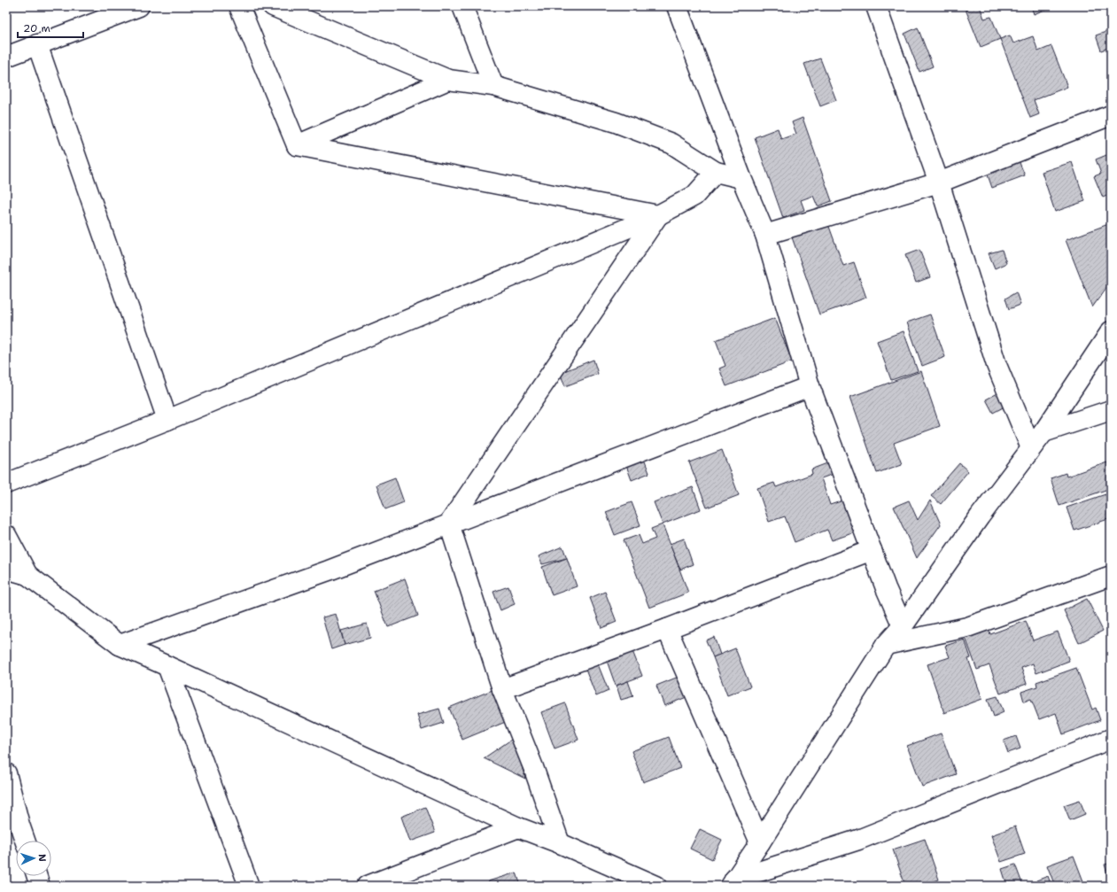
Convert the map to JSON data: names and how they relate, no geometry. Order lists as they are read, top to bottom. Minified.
{"scale_bar":"20 m","north":"right"}
